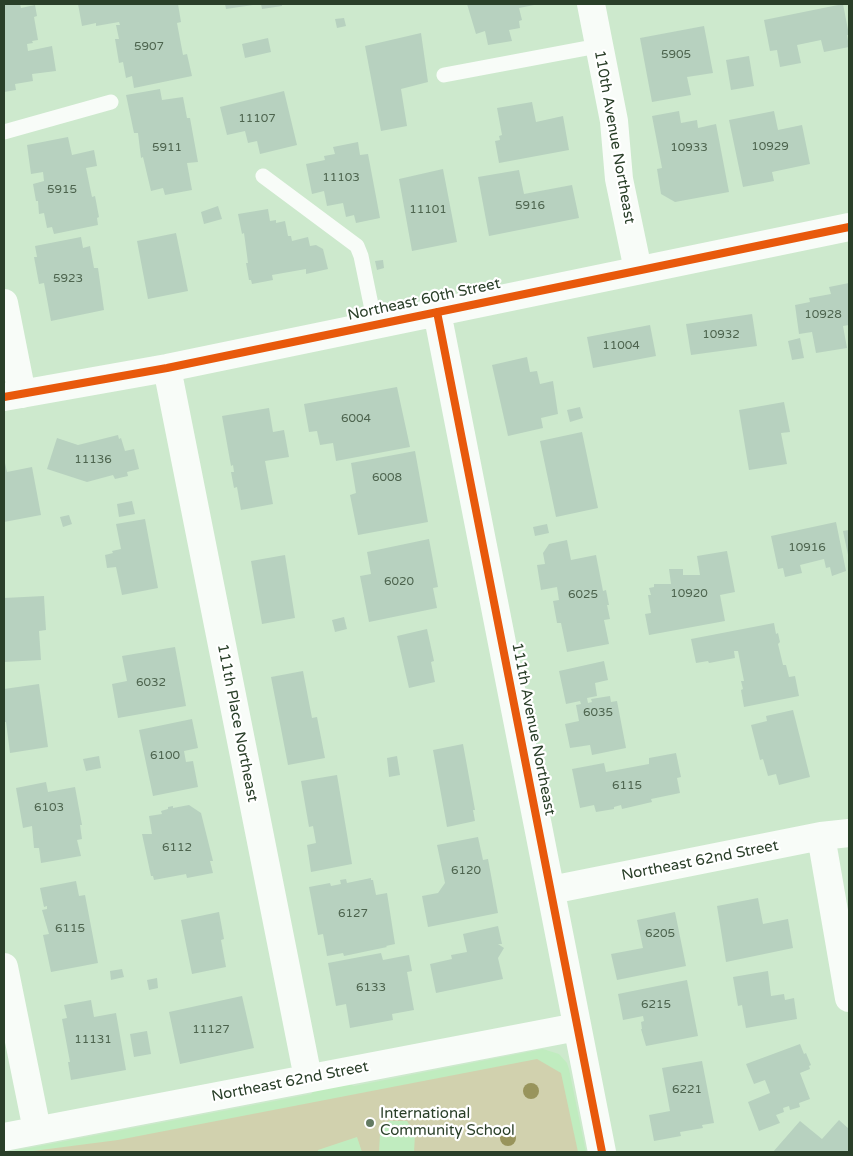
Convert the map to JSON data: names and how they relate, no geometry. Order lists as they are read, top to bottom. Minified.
{"streets":{"street":["110th Avenue Northeast","Northeast 60th Street","111th Place Northeast","111th Avenue Northeast","Northeast 62nd Street"]},"crossings":[["110th Avenue Northeast","Northeast 60th Street"],["Northeast 60th Street","111th Place Northeast"],["Northeast 60th Street","111th Avenue Northeast"],["111th Place Northeast","Northeast 62nd Street"],["111th Avenue Northeast","Northeast 62nd Street"]],"places":["International Community School"],"house_numbers":["5907","5905","11107","10929","5911","10933","11103","5915","5916","11101","5923","10928","10932","11004","6004","11136","6008","10916","6020","10920","6025","6032","6035","6100","6115","6103","6112","6120","6127","6115","6205","6133","6215","11127","11131","6221"]}
